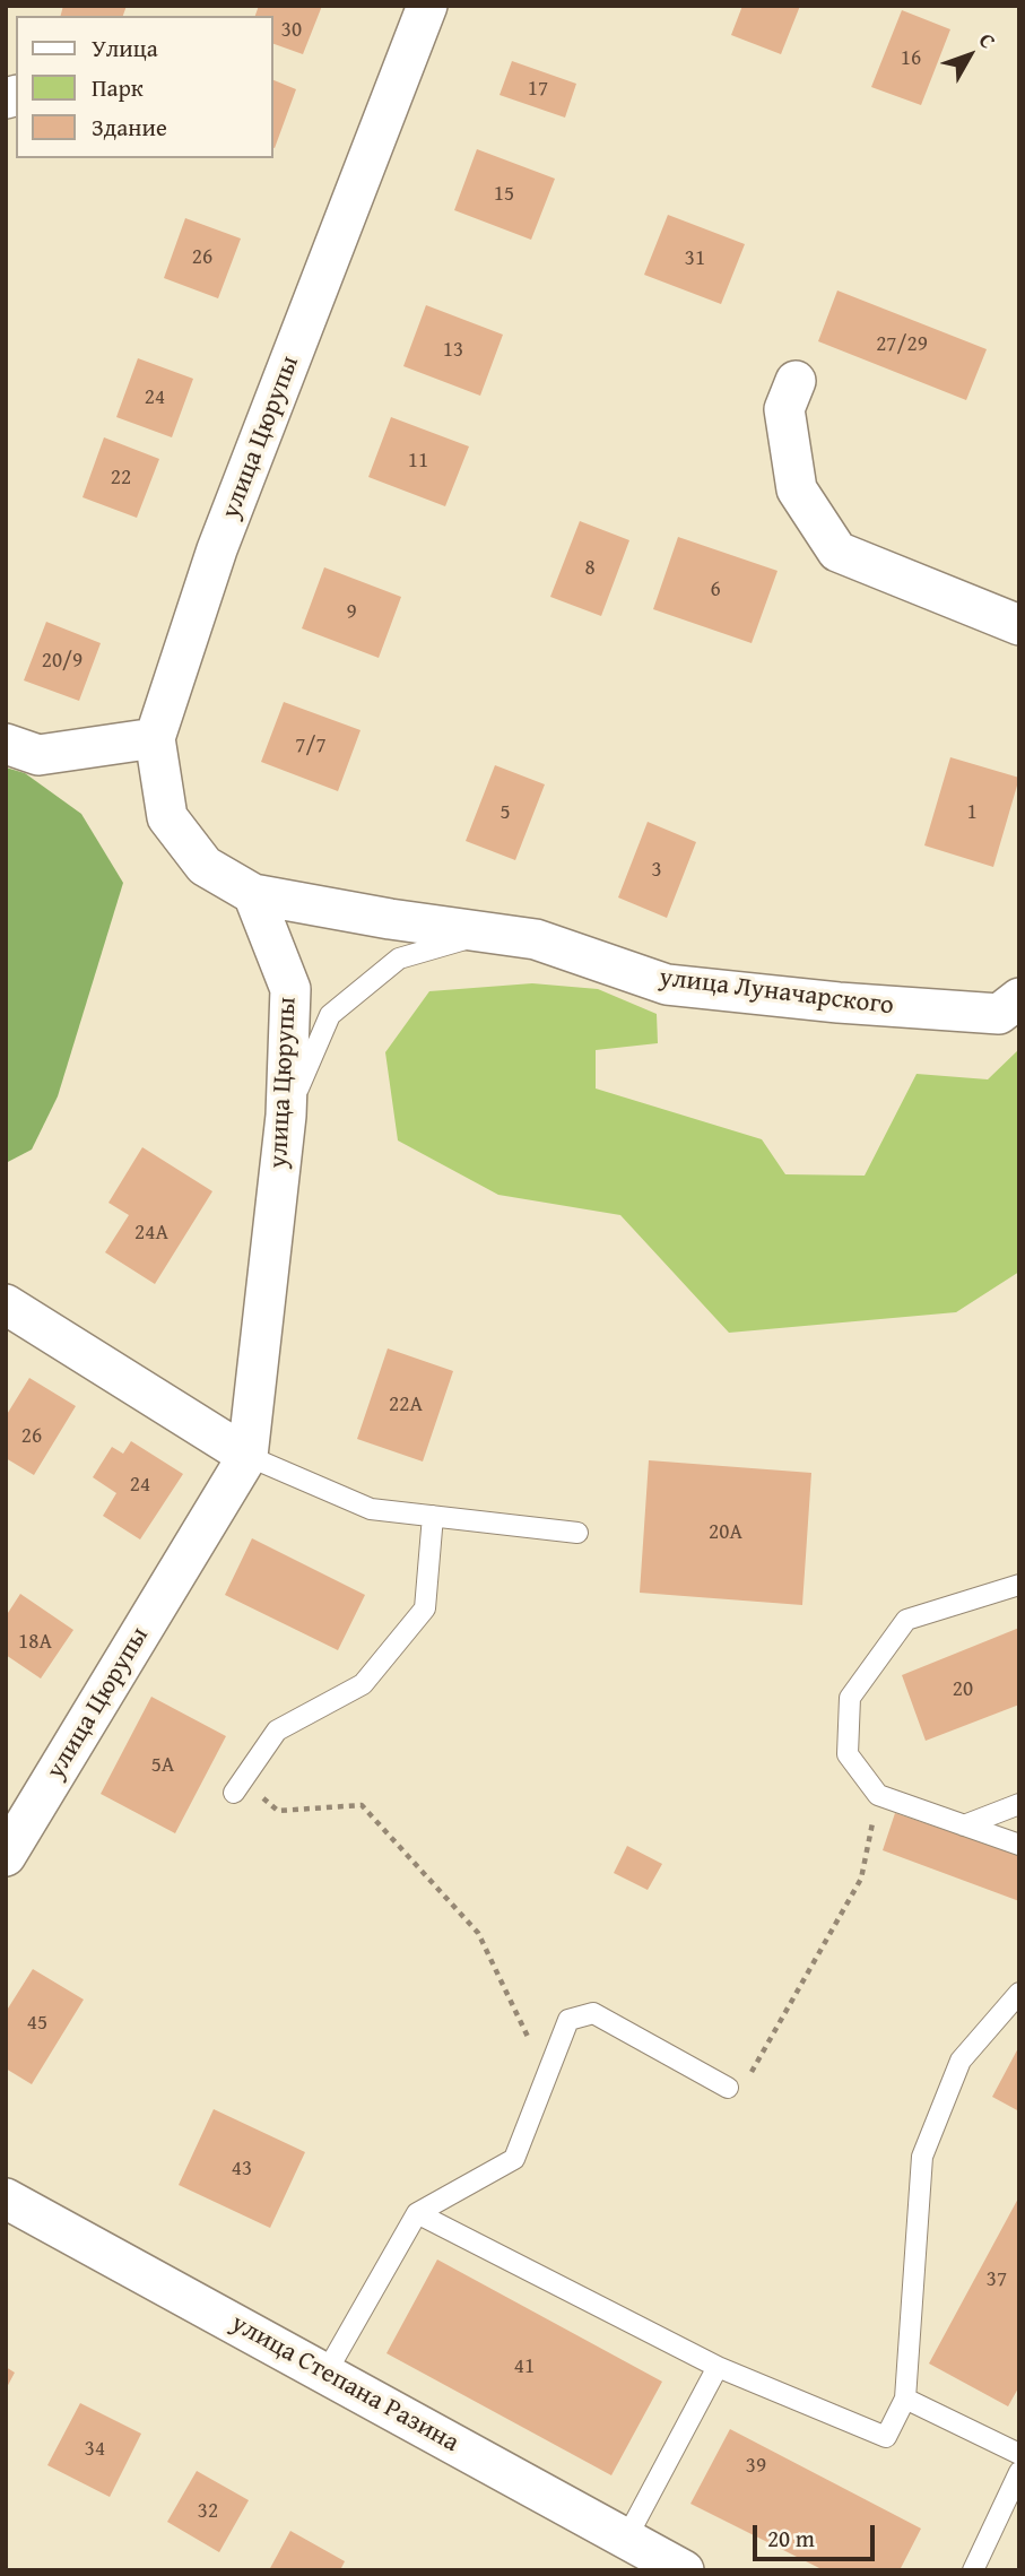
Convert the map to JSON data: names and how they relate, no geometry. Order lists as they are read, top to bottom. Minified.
{"streets":{"street":["улица Цюрупы","улица Луначарского","улица Степана Разина"]},"crossings":[["улица Цюрупы","улица Луначарского"]],"house_numbers":["30","16","17","15","26","31","27/29","13","24","11","22","8","6","9","20/9","7/7","5","1","3","24А","22А","26","24","20А","18А","20","5А","45","43","37","41","34","39","32"],"legend":["Улица","Парк","Здание"],"scale_bar":"20 m","north":"top right"}
